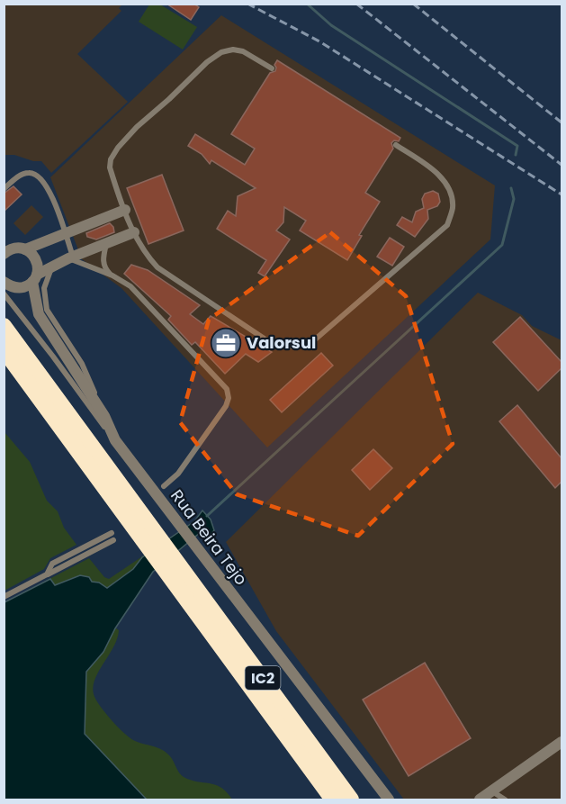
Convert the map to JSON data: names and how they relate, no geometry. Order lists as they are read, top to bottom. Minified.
{"streets":{"highway":["IC2"],"street":["Rua Beira Tejo"]},"places":{"office":["Valorsul"]}}
